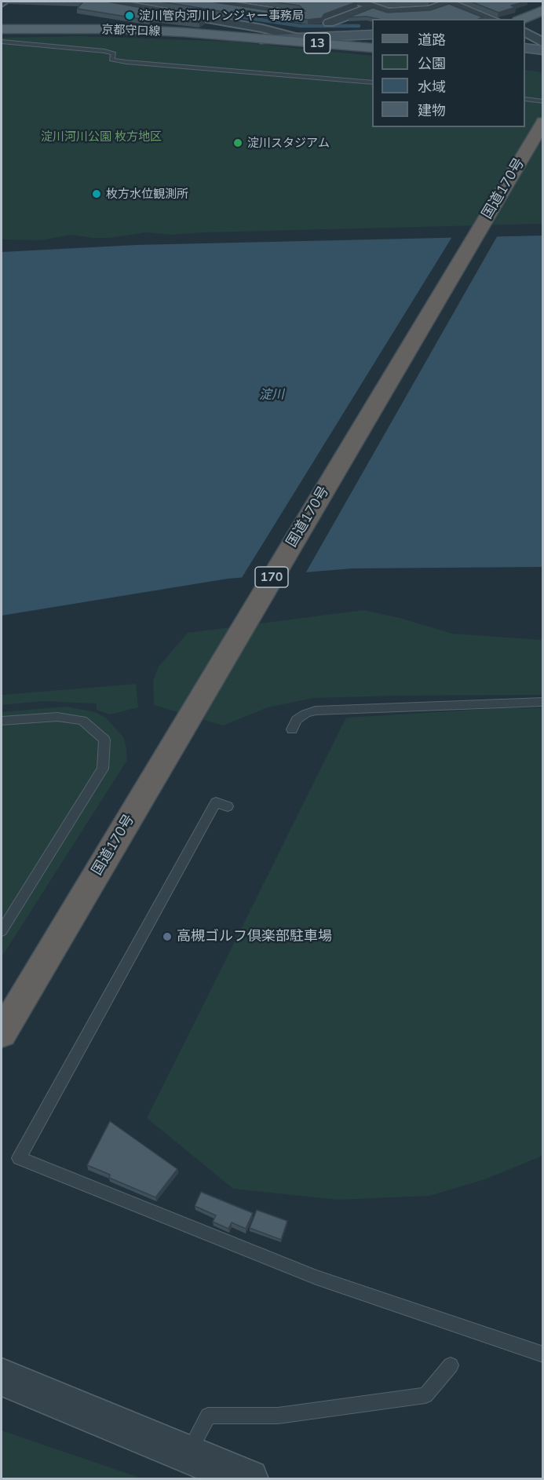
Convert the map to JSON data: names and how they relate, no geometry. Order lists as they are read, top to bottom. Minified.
{"streets":{"highway":["国道170号","170"],"main road":["京都守口線","13"]},"water":["淀川"],"parks":["淀川河川公園 枚方地区"],"places":["淀川管内河川レンジャー事務局","淀川スタジアム","枚方水位観測所","高槻ゴルフ倶楽部駐車場"],"legend":["道路","公園","水域","建物"]}
